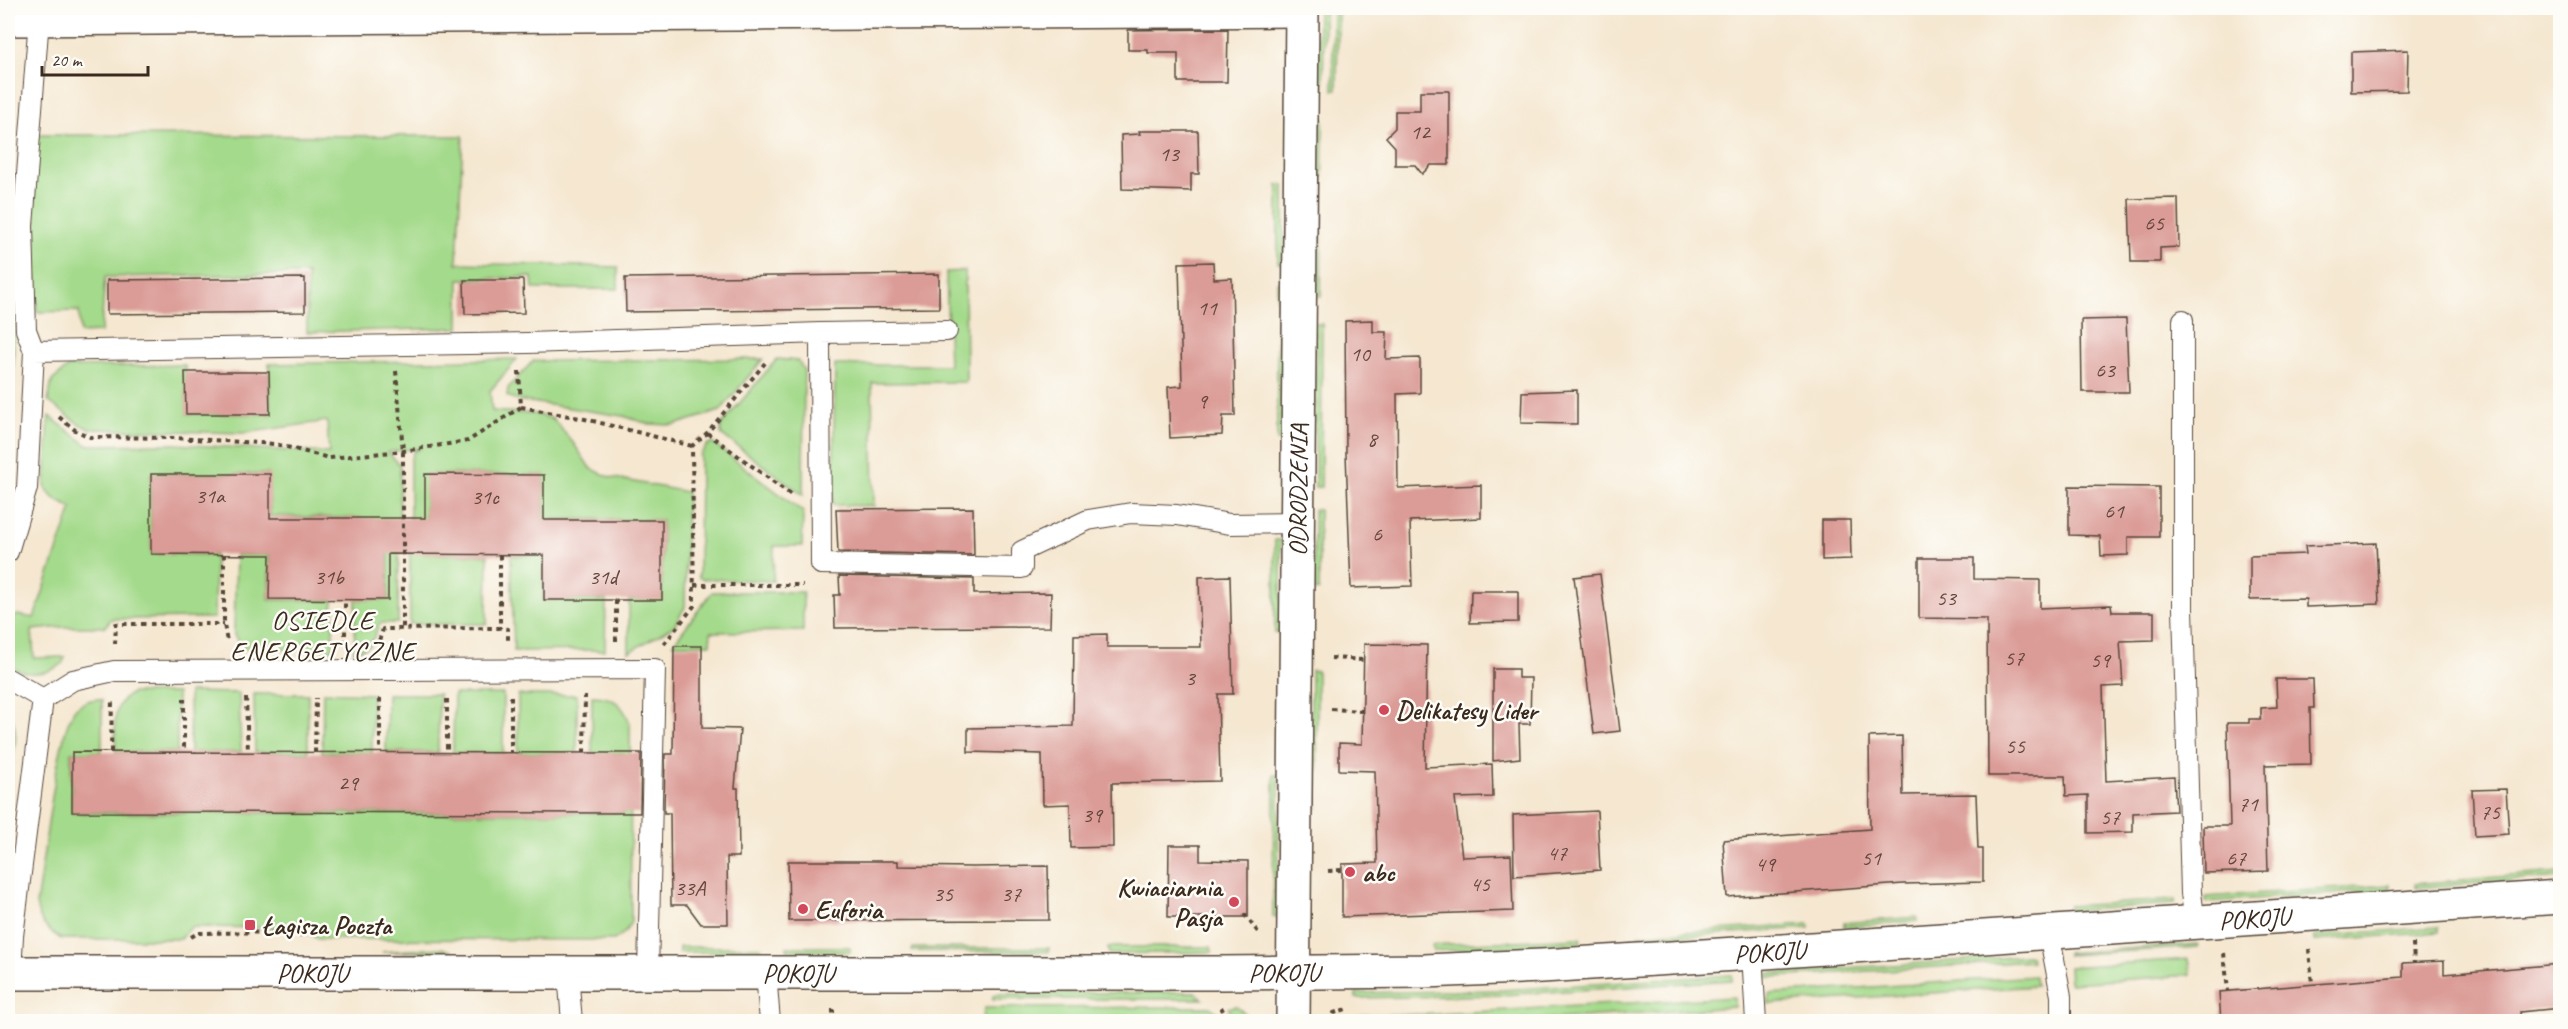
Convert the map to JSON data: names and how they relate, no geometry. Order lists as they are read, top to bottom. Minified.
{"streets":{"street":["ODRODZENIA","POKOJU"]},"crossings":[["ODRODZENIA","POKOJU"]],"districts":["OSIEDLE ENERGETYCZNE"],"places":{"other":["Delikatesy Lider","abc","Kwiaciarnia Pasja","Euforia"],"transit":["Łagisza Poczta"]},"house_numbers":["12","13","65","11","10","63","9","8","31a","31c","61","6","31b","31d","53","57","59","3","55","29","71","75","39","57","47","51","67","49","45","33A","35","37"],"scale_bar":"20 m"}
